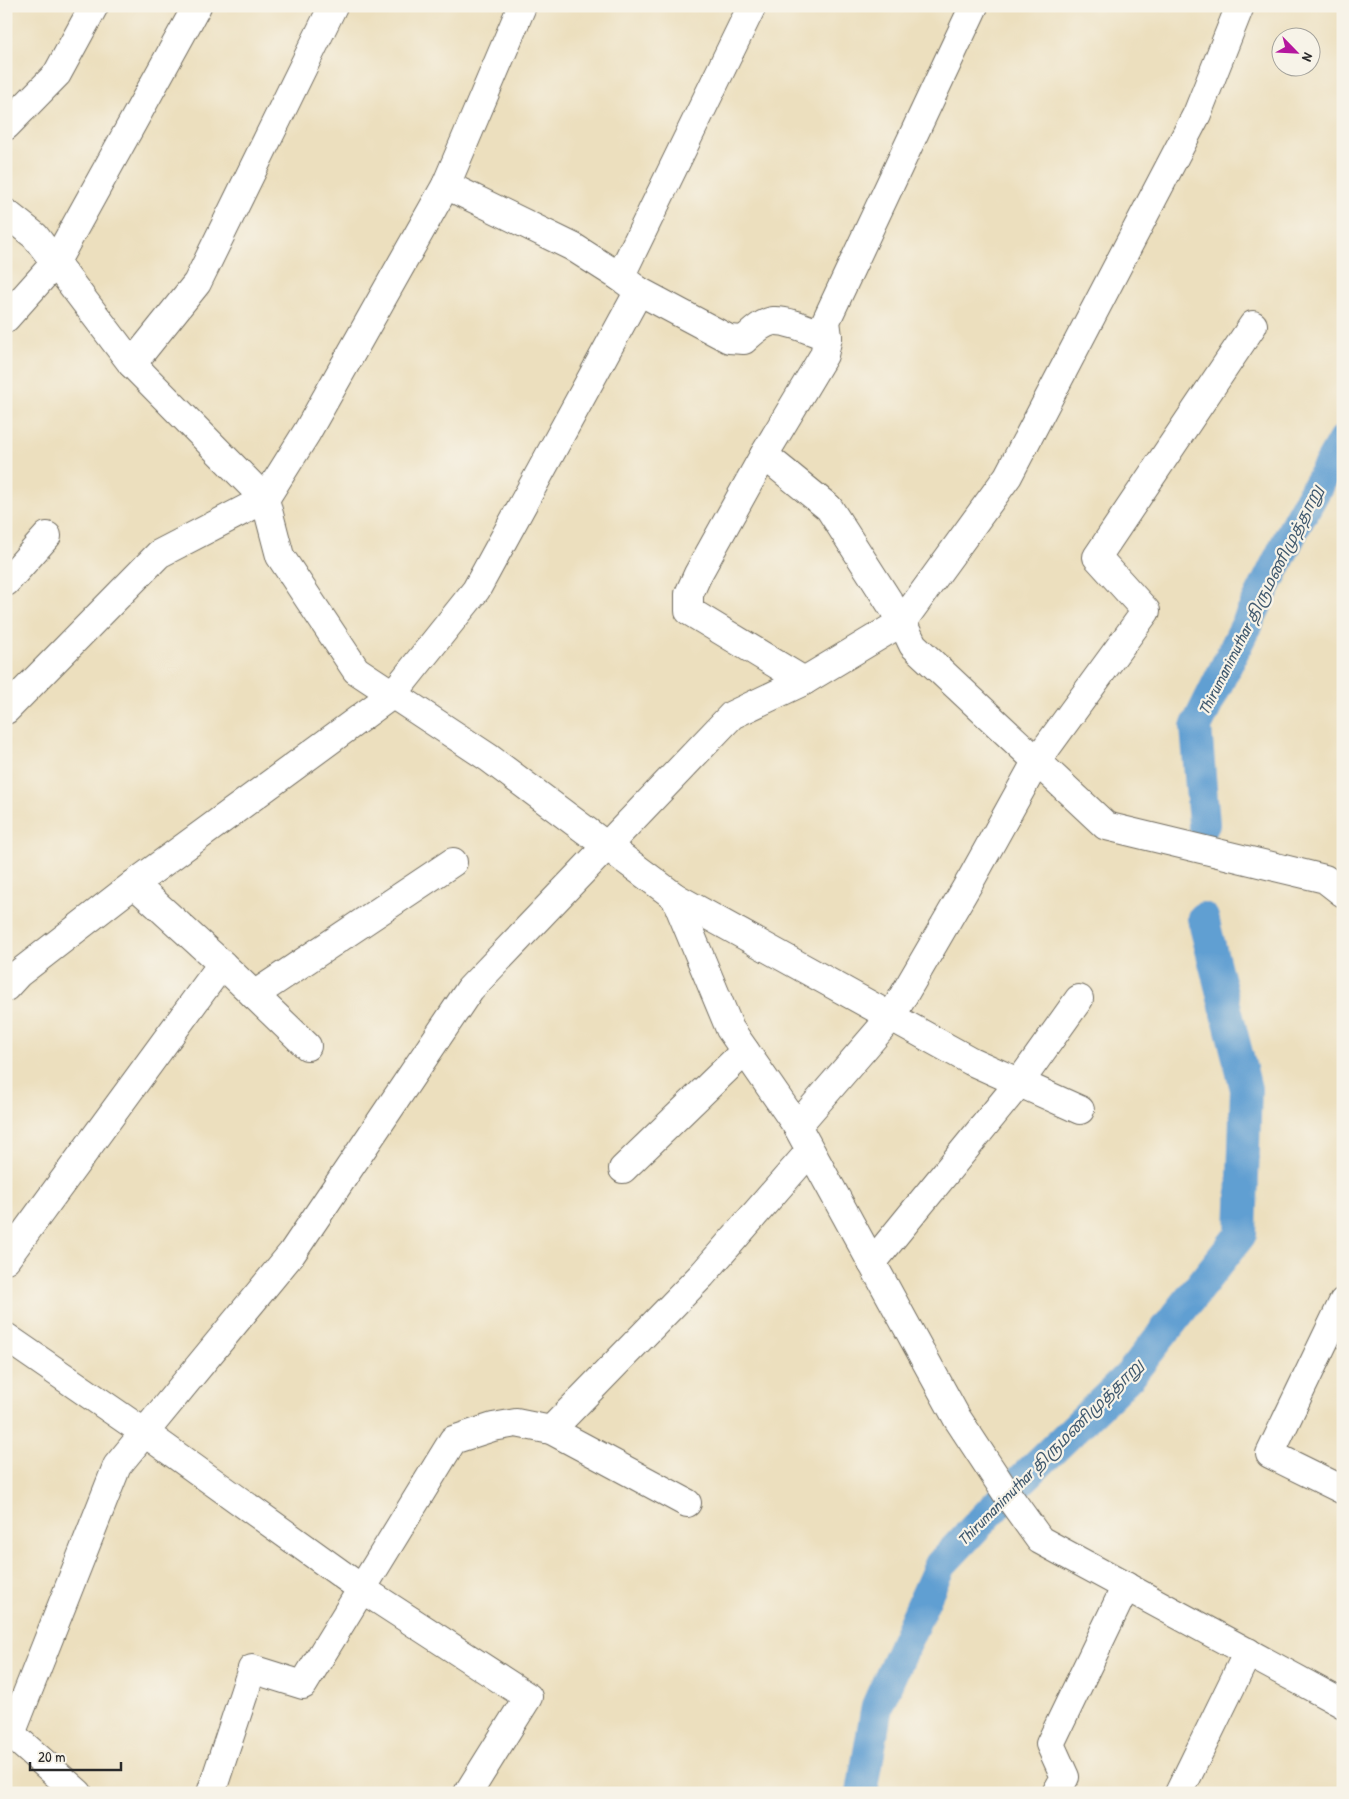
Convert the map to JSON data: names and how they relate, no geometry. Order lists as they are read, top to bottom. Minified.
{"water":["Thirumanimuthar திருமணிமுத்தாறு"],"scale_bar":"20 m","north":"bottom right"}
